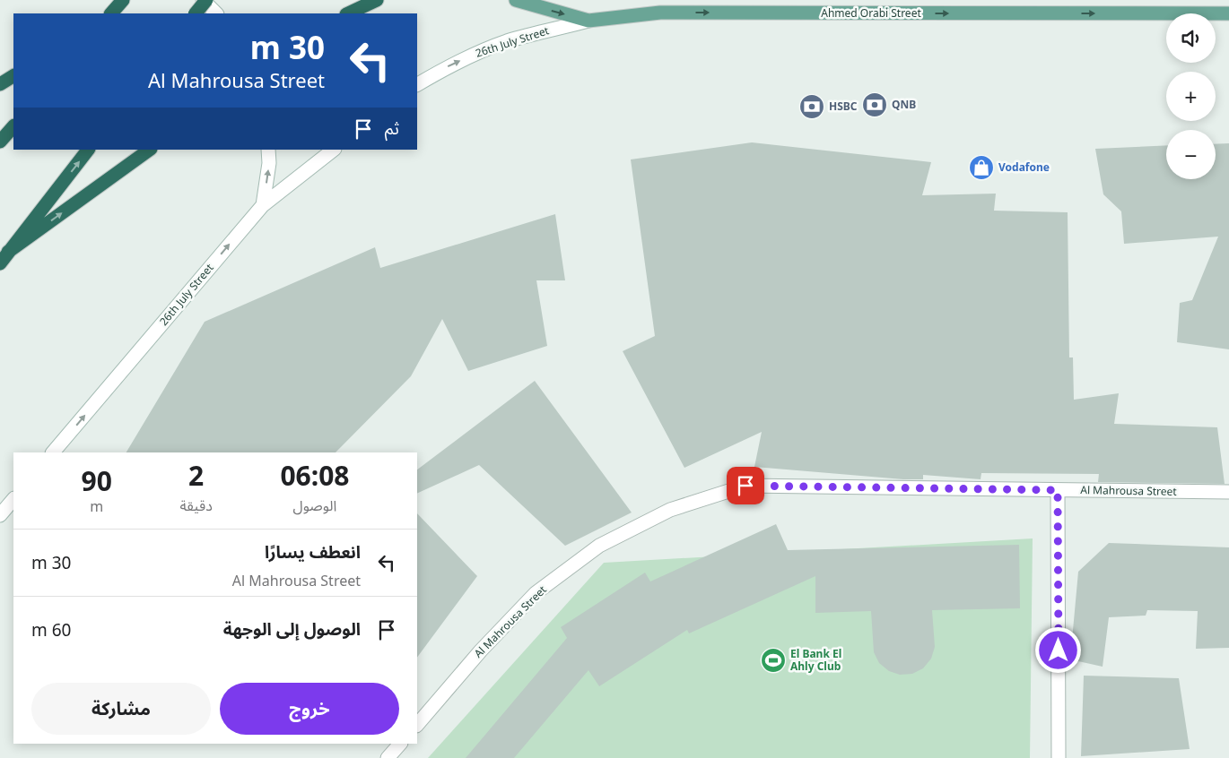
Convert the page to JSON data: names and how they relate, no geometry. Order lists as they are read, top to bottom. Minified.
{"streets":{"main road":["Ahmed Orabi Street"],"street":["26th July Street","Al Mahrousa Street"]},"crossings":[["Ahmed Orabi Street","26th July Street"]],"one_way":["Ahmed Orabi Street","26th July Street"],"places":{"bank":["QNB","HSBC"],"shop":["Vodafone"],"sports":["El Bank El Ahly Club"]},"page":{"map_buttons":["+","−"],"turn":["30 m","Al Mahrousa Street"],"then":"ثم","eta":["06:08","الوصول","2","دقيقة","90","m"],"list":[{"name":"انعطف يسارًا","note":"Al Mahrousa Street","value":"30 m"},{"name":"الوصول إلى الوجهة","value":"60 m"}],"buttons":["خروج","مشاركة"]}}
